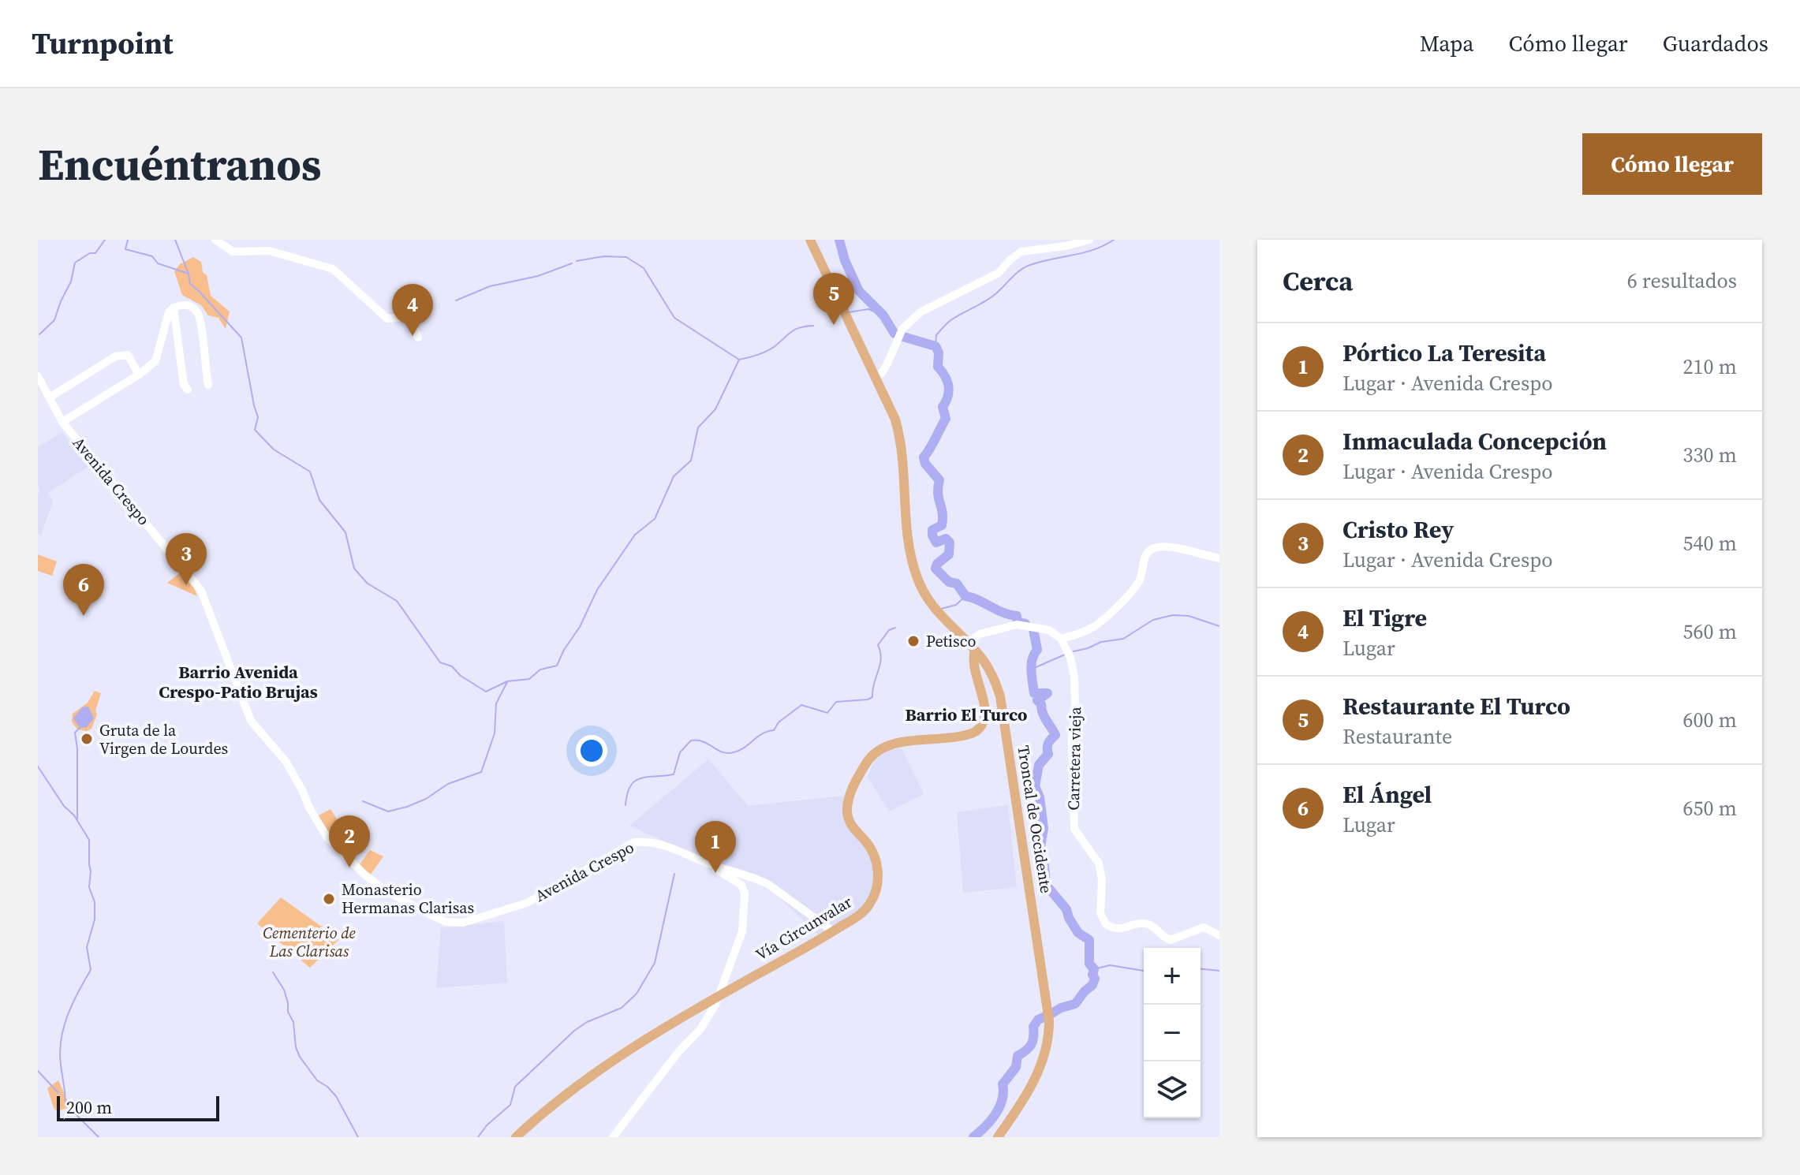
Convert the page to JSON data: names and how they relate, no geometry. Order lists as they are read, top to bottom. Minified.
{"streets":{"main road":["Troncal de Occidente","Vía Circunvalar"],"street":["Avenida Crespo","Carretera vieja"]},"crossings":[["Avenida Crespo","Vía Circunvalar"],["Troncal de Occidente","Vía Circunvalar"]],"districts":["Barrio Avenida Crespo-Patio Brujas","Barrio El Turco"],"parks":["Cementerio de Las Clarisas"],"places":["Petisco","Gruta de la Virgen de Lourdes","Monasterio Hermanas Clarisas"],"scale_bar":"200 m","page":{"header":"Turnpoint","nav":["Mapa","Cómo llegar","Guardados"],"buttons":"Cómo llegar","title":"Encuéntranos","heading":["Cerca","6 resultados"],"pins":["5","4","3","6","2","1"],"list":[{"mark":"1","name":"Pórtico La Teresita","note":"Lugar · Avenida Crespo","value":"210 m"},{"mark":"2","name":"Inmaculada Concepción","note":"Lugar · Avenida Crespo","value":"330 m"},{"mark":"3","name":"Cristo Rey","note":"Lugar · Avenida Crespo","value":"540 m"},{"mark":"4","name":"El Tigre","note":"Lugar","value":"560 m"},{"mark":"5","name":"Restaurante El Turco","note":"Restaurante","value":"600 m"},{"mark":"6","name":"El Ángel","note":"Lugar","value":"650 m"}],"map_buttons":["+","−"],"scale":"200 m"}}
